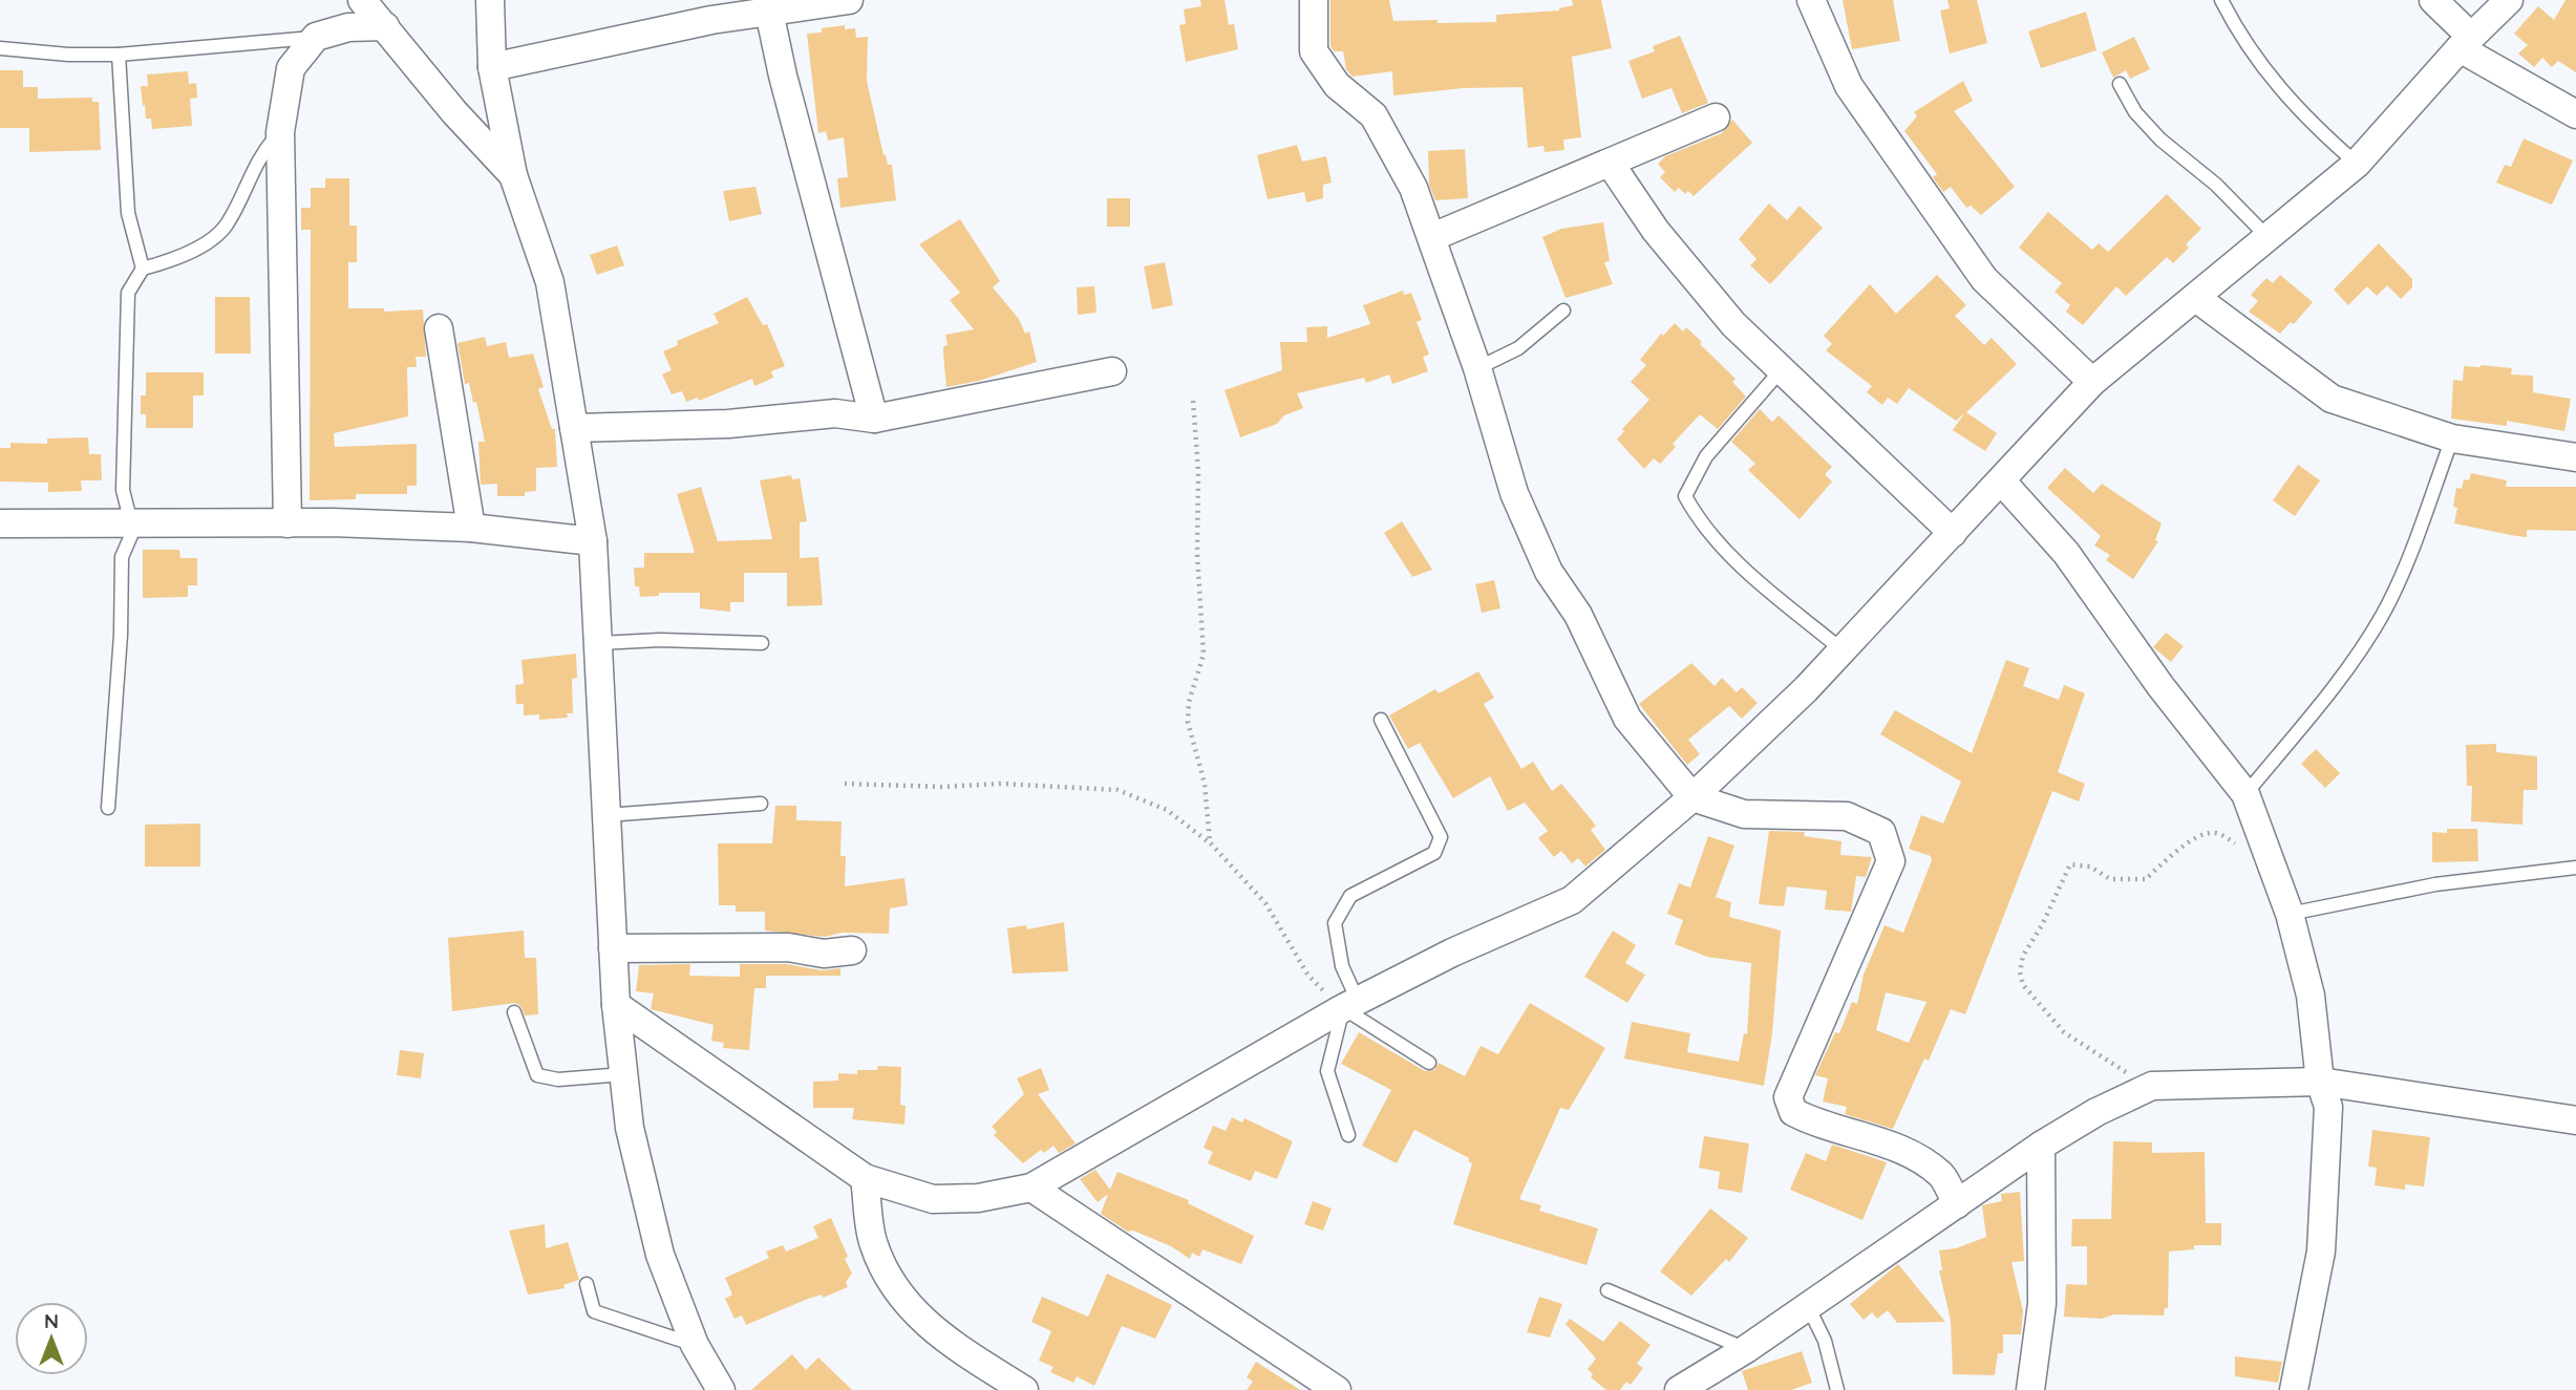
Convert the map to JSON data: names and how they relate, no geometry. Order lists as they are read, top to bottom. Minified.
{"north":"top"}
